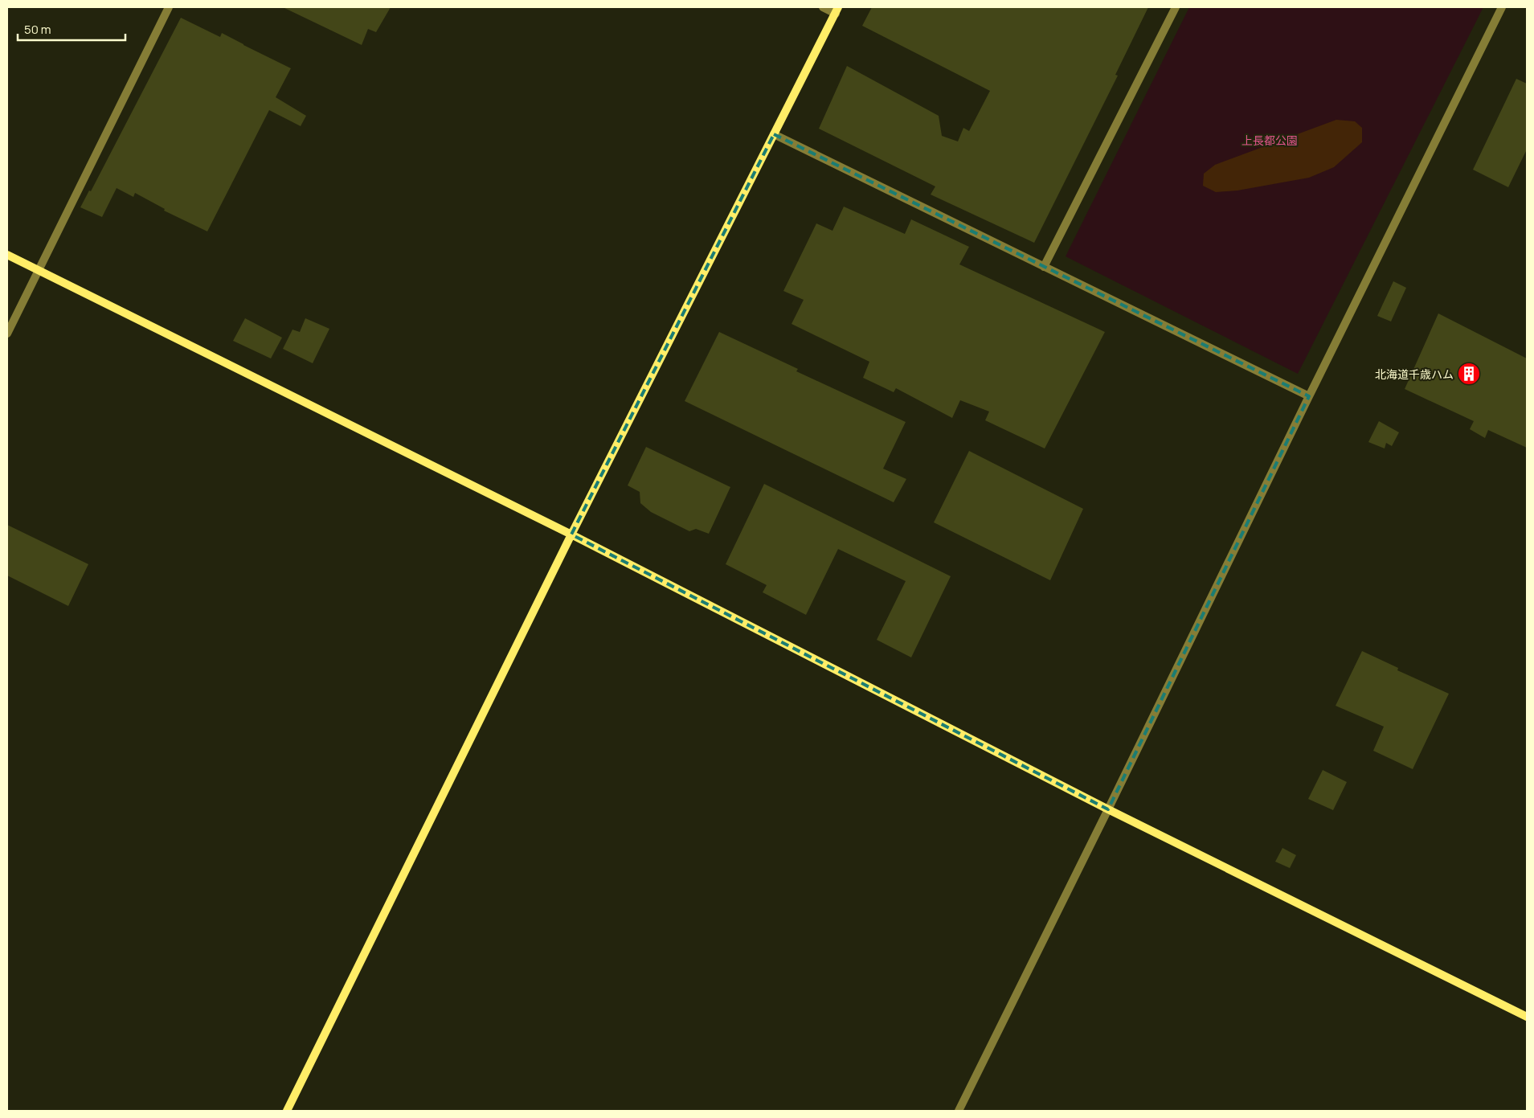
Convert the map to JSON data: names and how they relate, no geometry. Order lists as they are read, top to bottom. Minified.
{"parks":["上長都公園"],"places":{"building":["北海道千歳ハム"]},"scale_bar":"50 m"}
